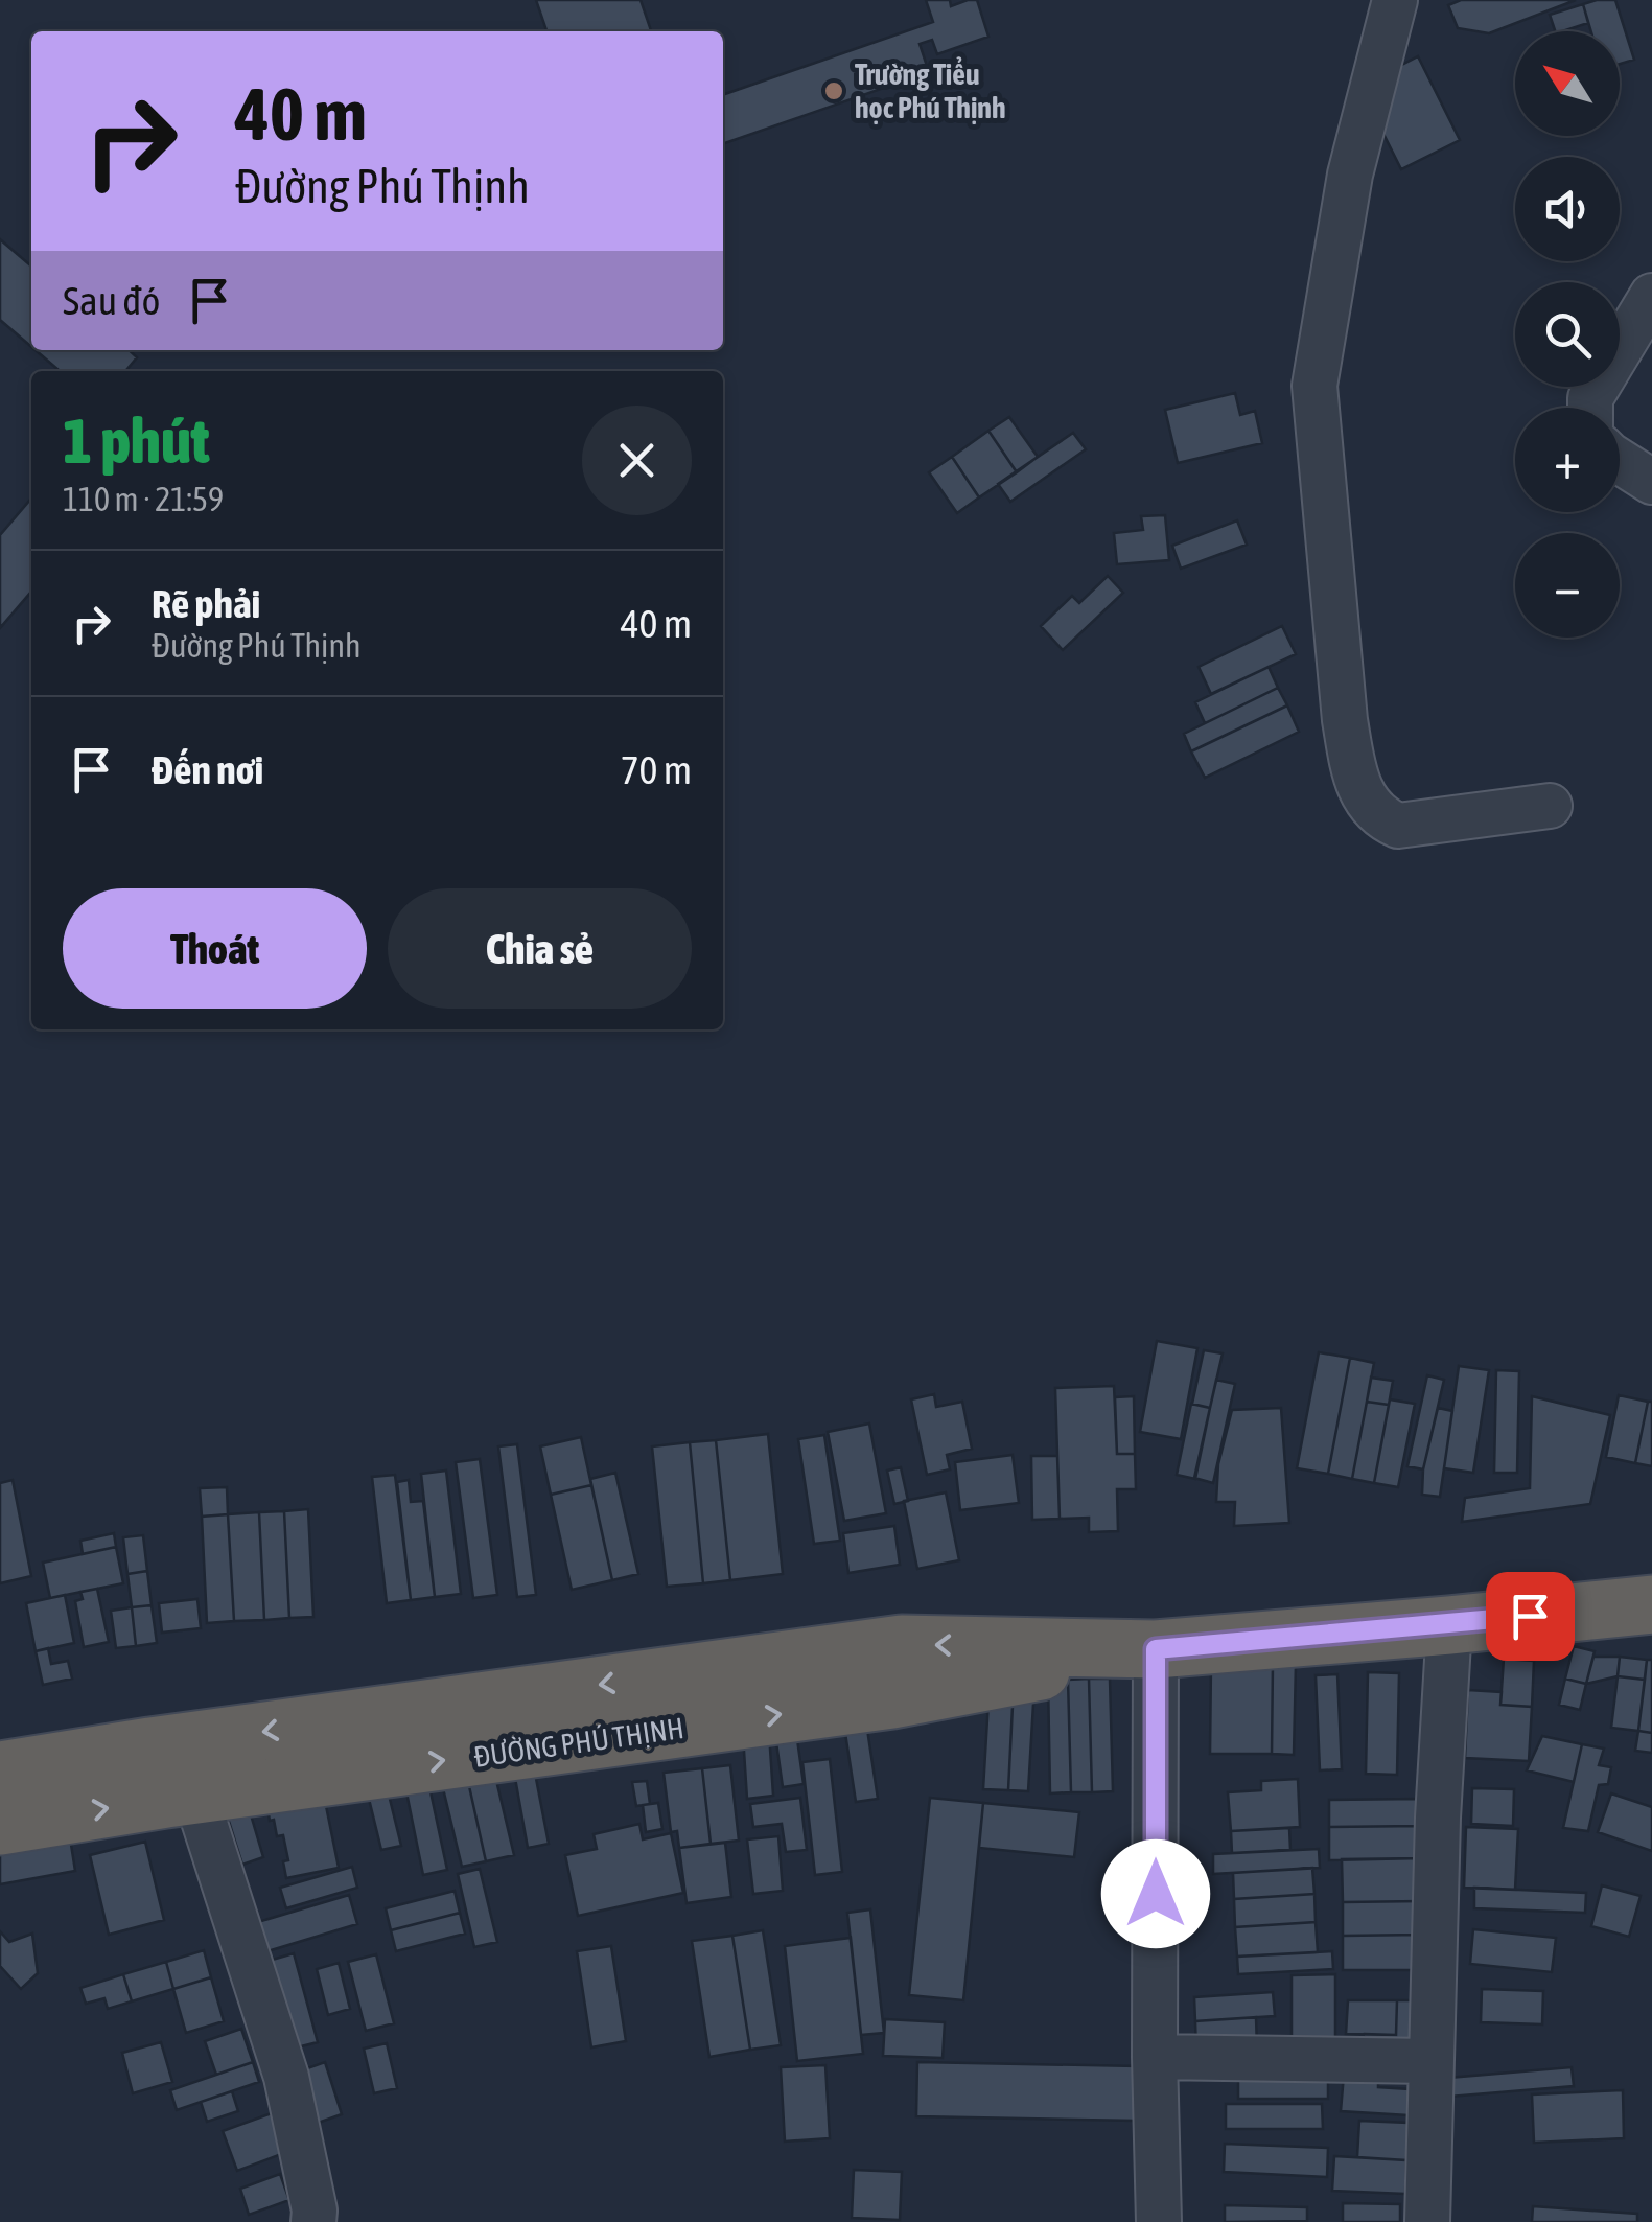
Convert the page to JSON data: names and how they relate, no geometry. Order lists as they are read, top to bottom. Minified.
{"streets":{"highway":["ĐƯỜNG PHÚ THỊNH"]},"places":["Trường Tiểu học Phú Thịnh"],"north":"top left","page":{"map_buttons":["+","−"],"turn":["40 m","Đường Phú Thịnh"],"then":"Sau đó","heading":["1 phút","110 m · 21:59"],"list":[{"name":"Rẽ phải","note":"Đường Phú Thịnh","value":"40 m"},{"name":"Đến nơi","value":"70 m"}],"buttons":["Thoát","Chia sẻ"]}}
